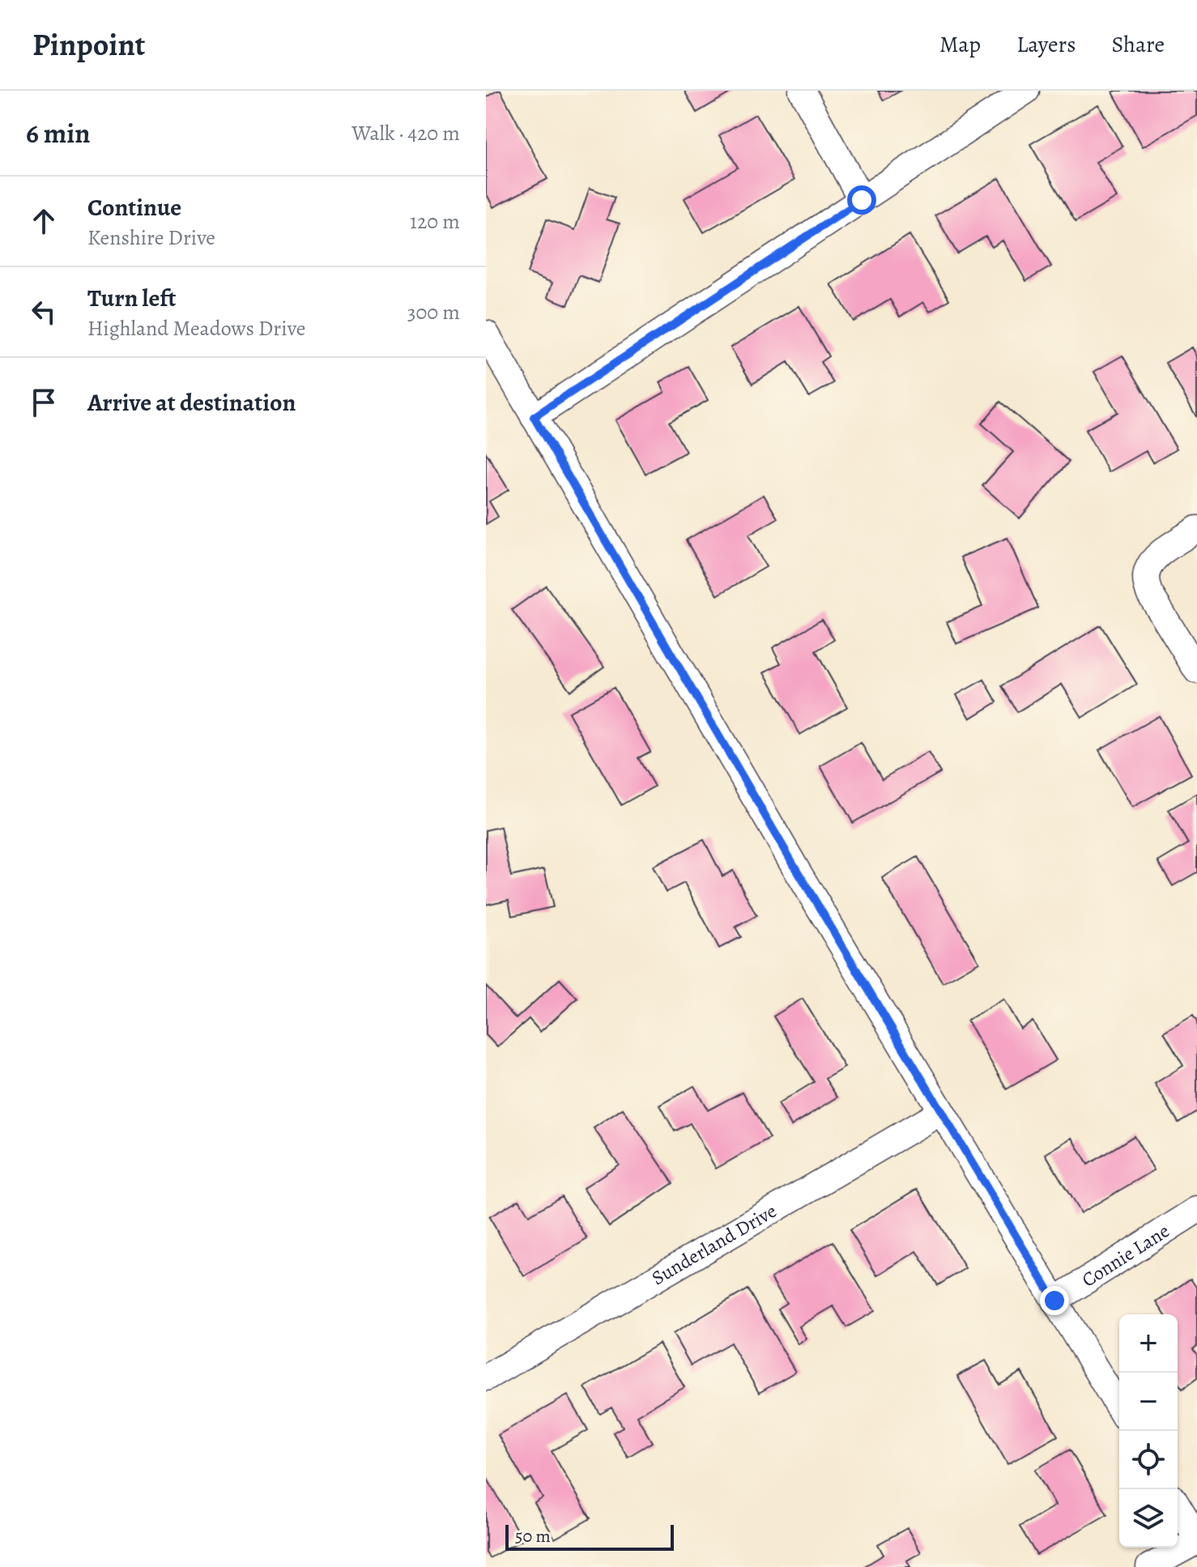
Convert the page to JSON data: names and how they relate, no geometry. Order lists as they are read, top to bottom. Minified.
{"streets":{"street":["Sunderland Drive","Connie Lane"]},"scale_bar":"50 m","page":{"header":"Pinpoint","nav":["Map","Layers","Share"],"heading":["6 min","Walk · 420 m"],"list":[["Continue","Kenshire Drive","120 m"],["Turn left","Highland Meadows Drive","300 m"],"Arrive at destination"],"map_buttons":["+","−"],"scale":"50 m"}}
